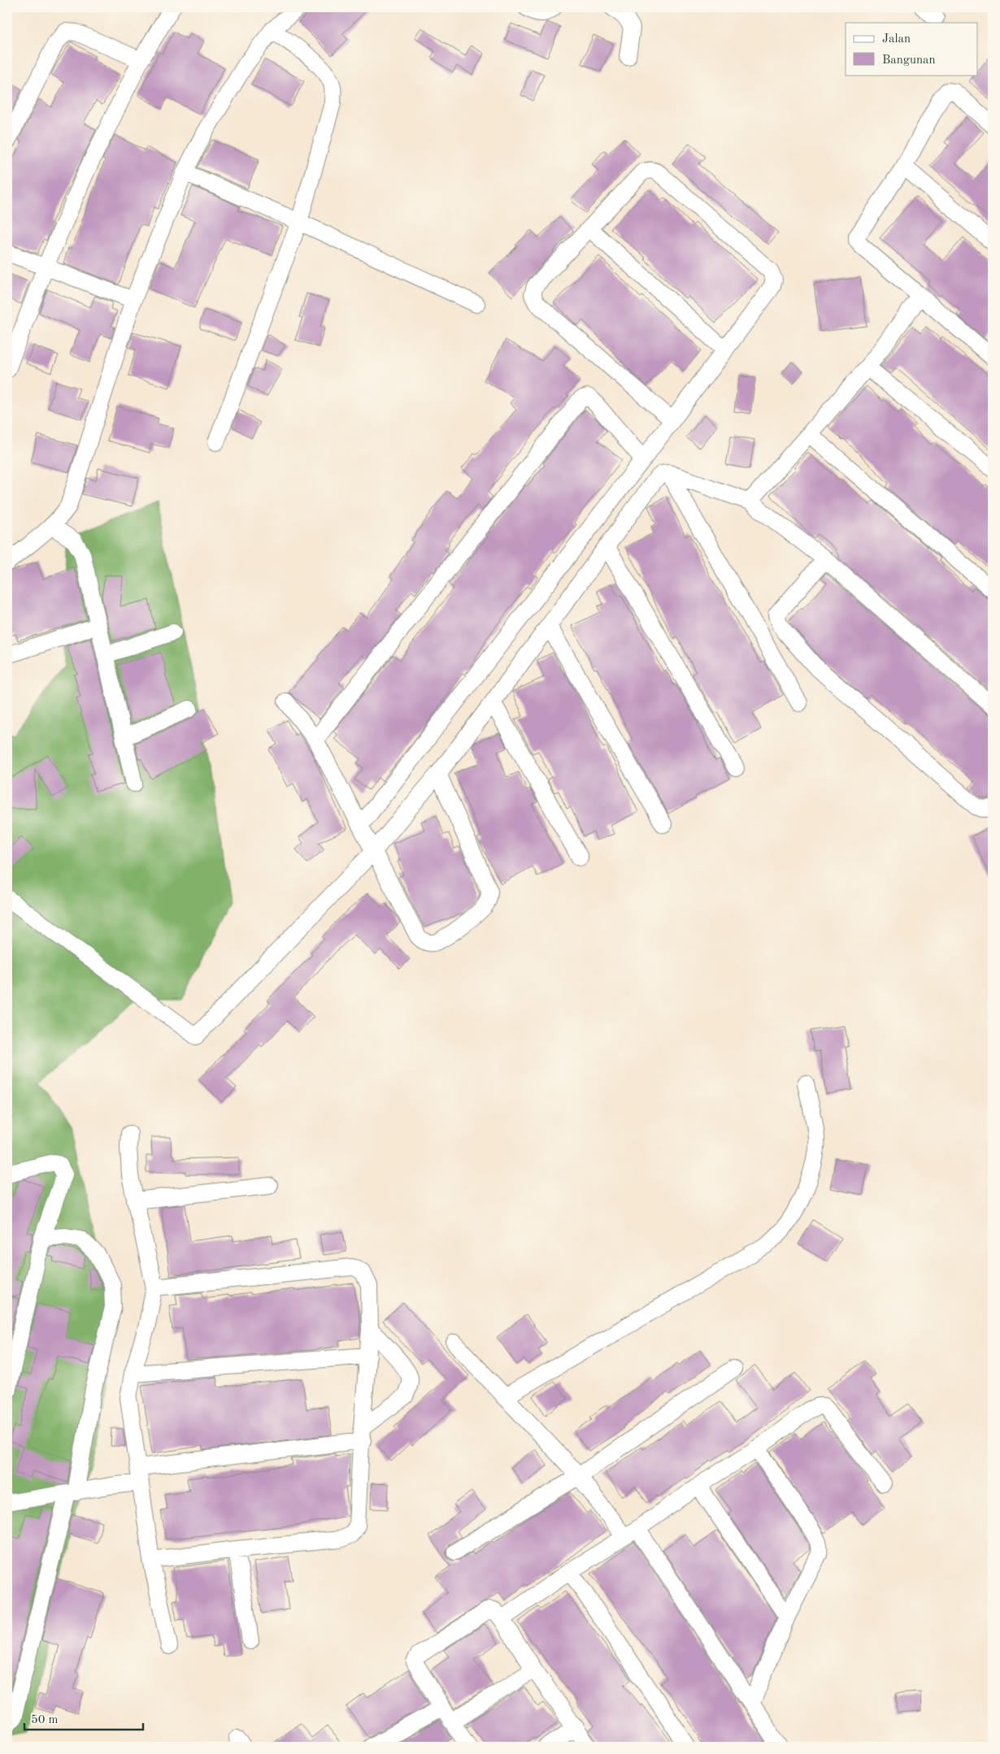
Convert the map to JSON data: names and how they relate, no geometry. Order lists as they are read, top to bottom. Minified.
{"legend":["Jalan","Bangunan"],"scale_bar":"50 m"}
